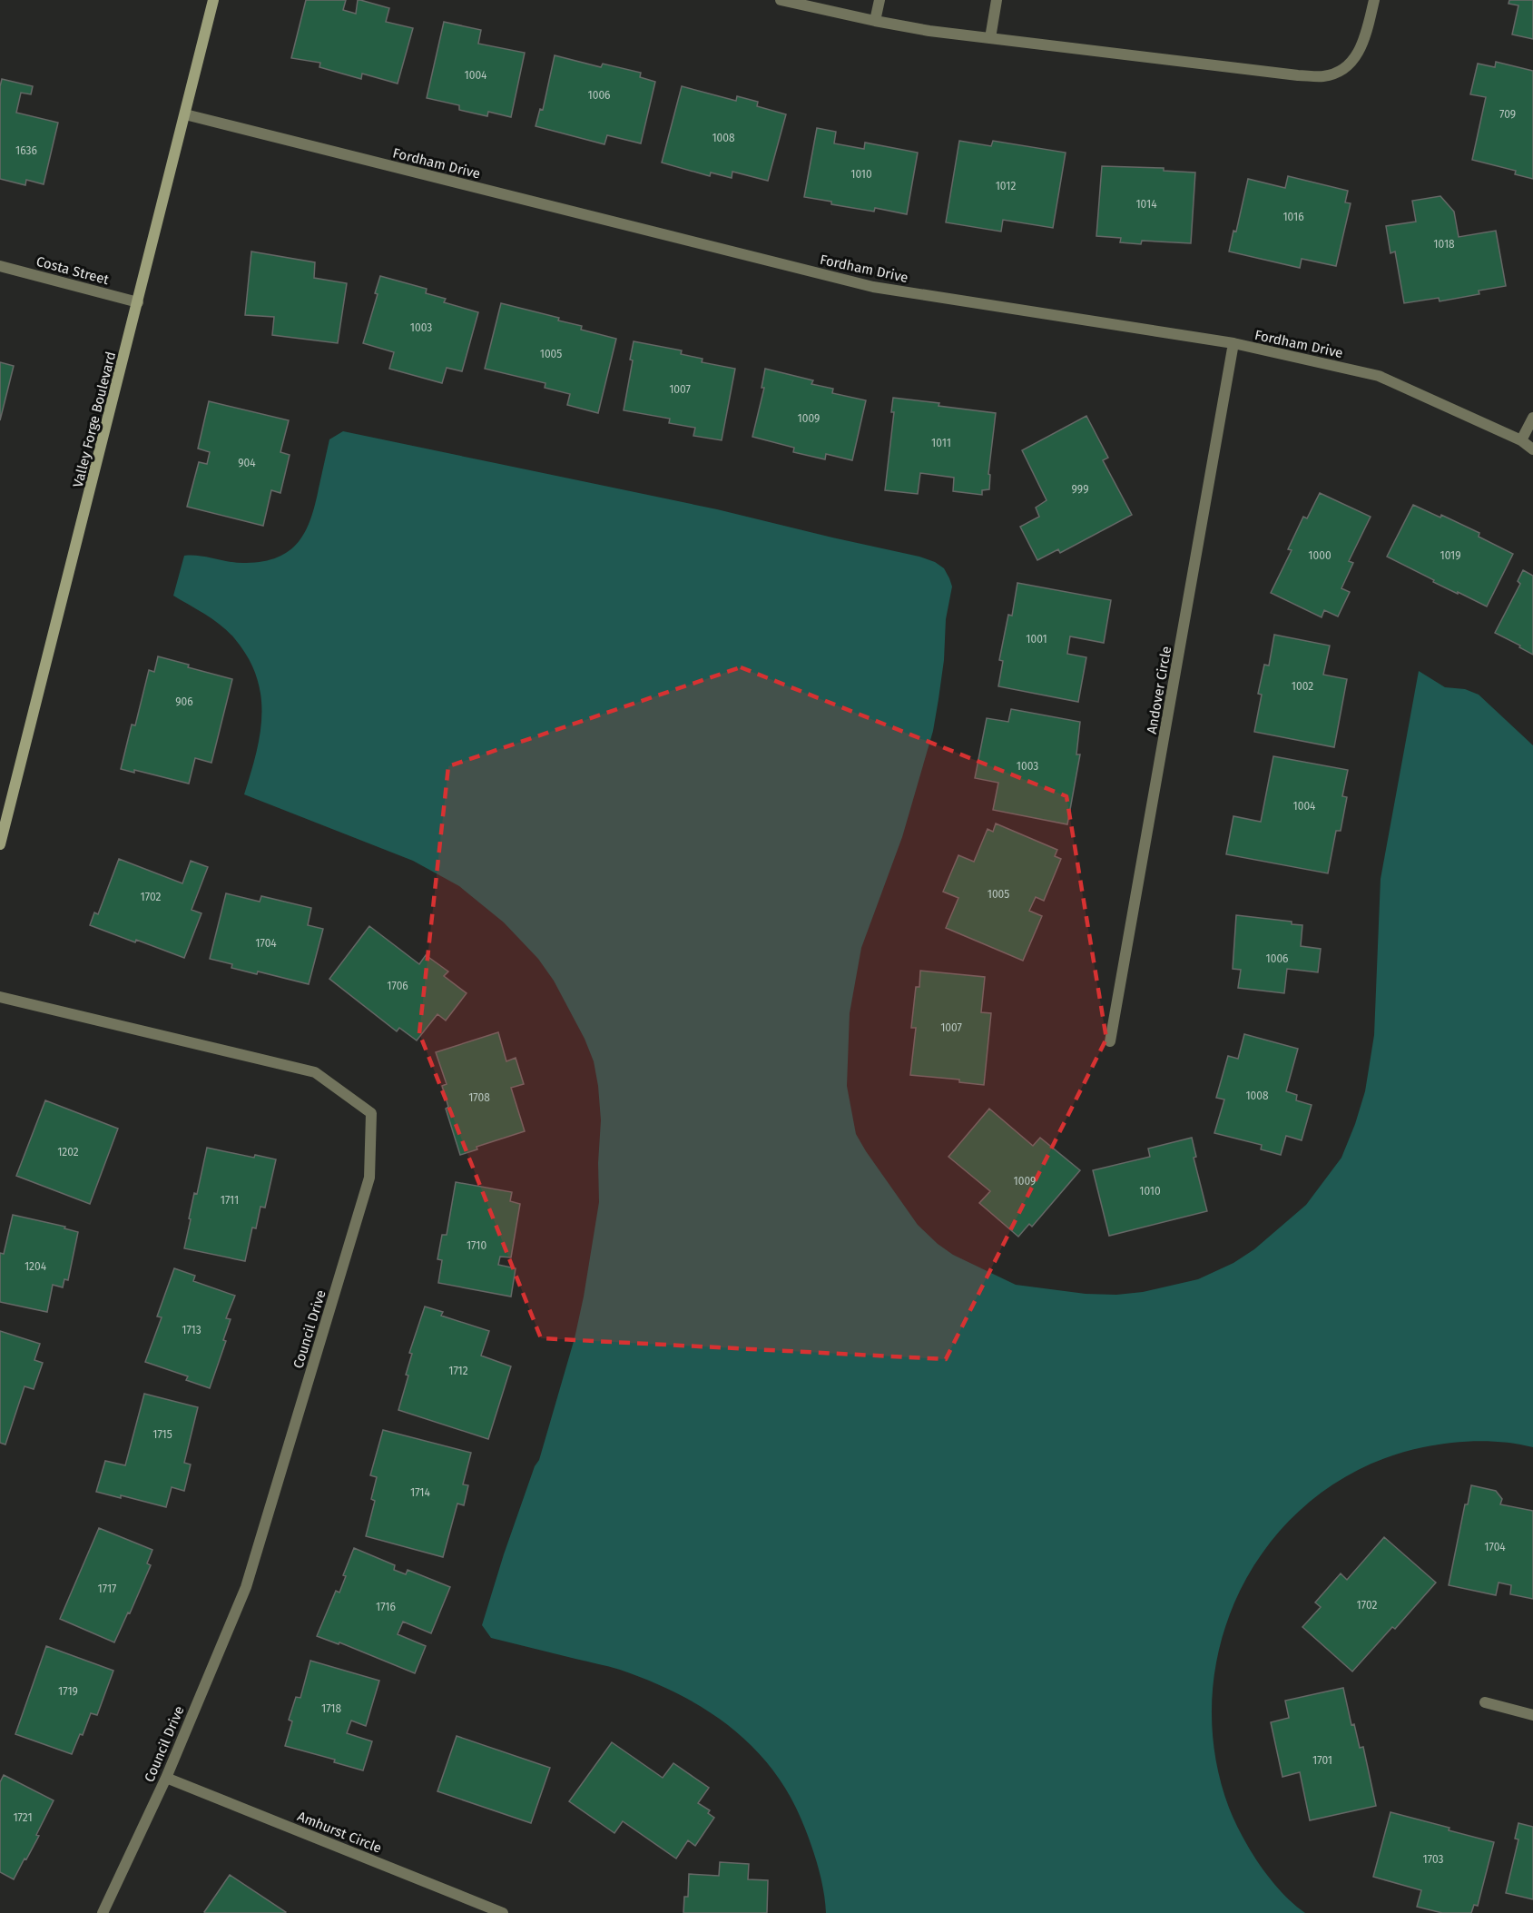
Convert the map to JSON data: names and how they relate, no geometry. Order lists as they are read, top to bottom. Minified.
{"streets":{"street":["Fordham Drive","Costa Street","Valley Forge Boulevard","Andover Circle","Council Drive","Amhurst Circle"]},"crossings":[["Fordham Drive","Valley Forge Boulevard"],["Fordham Drive","Andover Circle"],["Costa Street","Valley Forge Boulevard"],["Council Drive","Amhurst Circle"]],"house_numbers":["1004","1006","709","1008","1636","1010","1012","1014","1016","1018","1003","1005","1007","1009","1011","904","999","1000","1019","1001","1002","906","1003","1004","1005","1702","1704","1006","1706","1007","1008","1708","1202","1009","1010","1711","1710","1204","1713","1712","1715","1714","1704","1717","1702","1716","1719","1718","1701","1721","1703"]}
